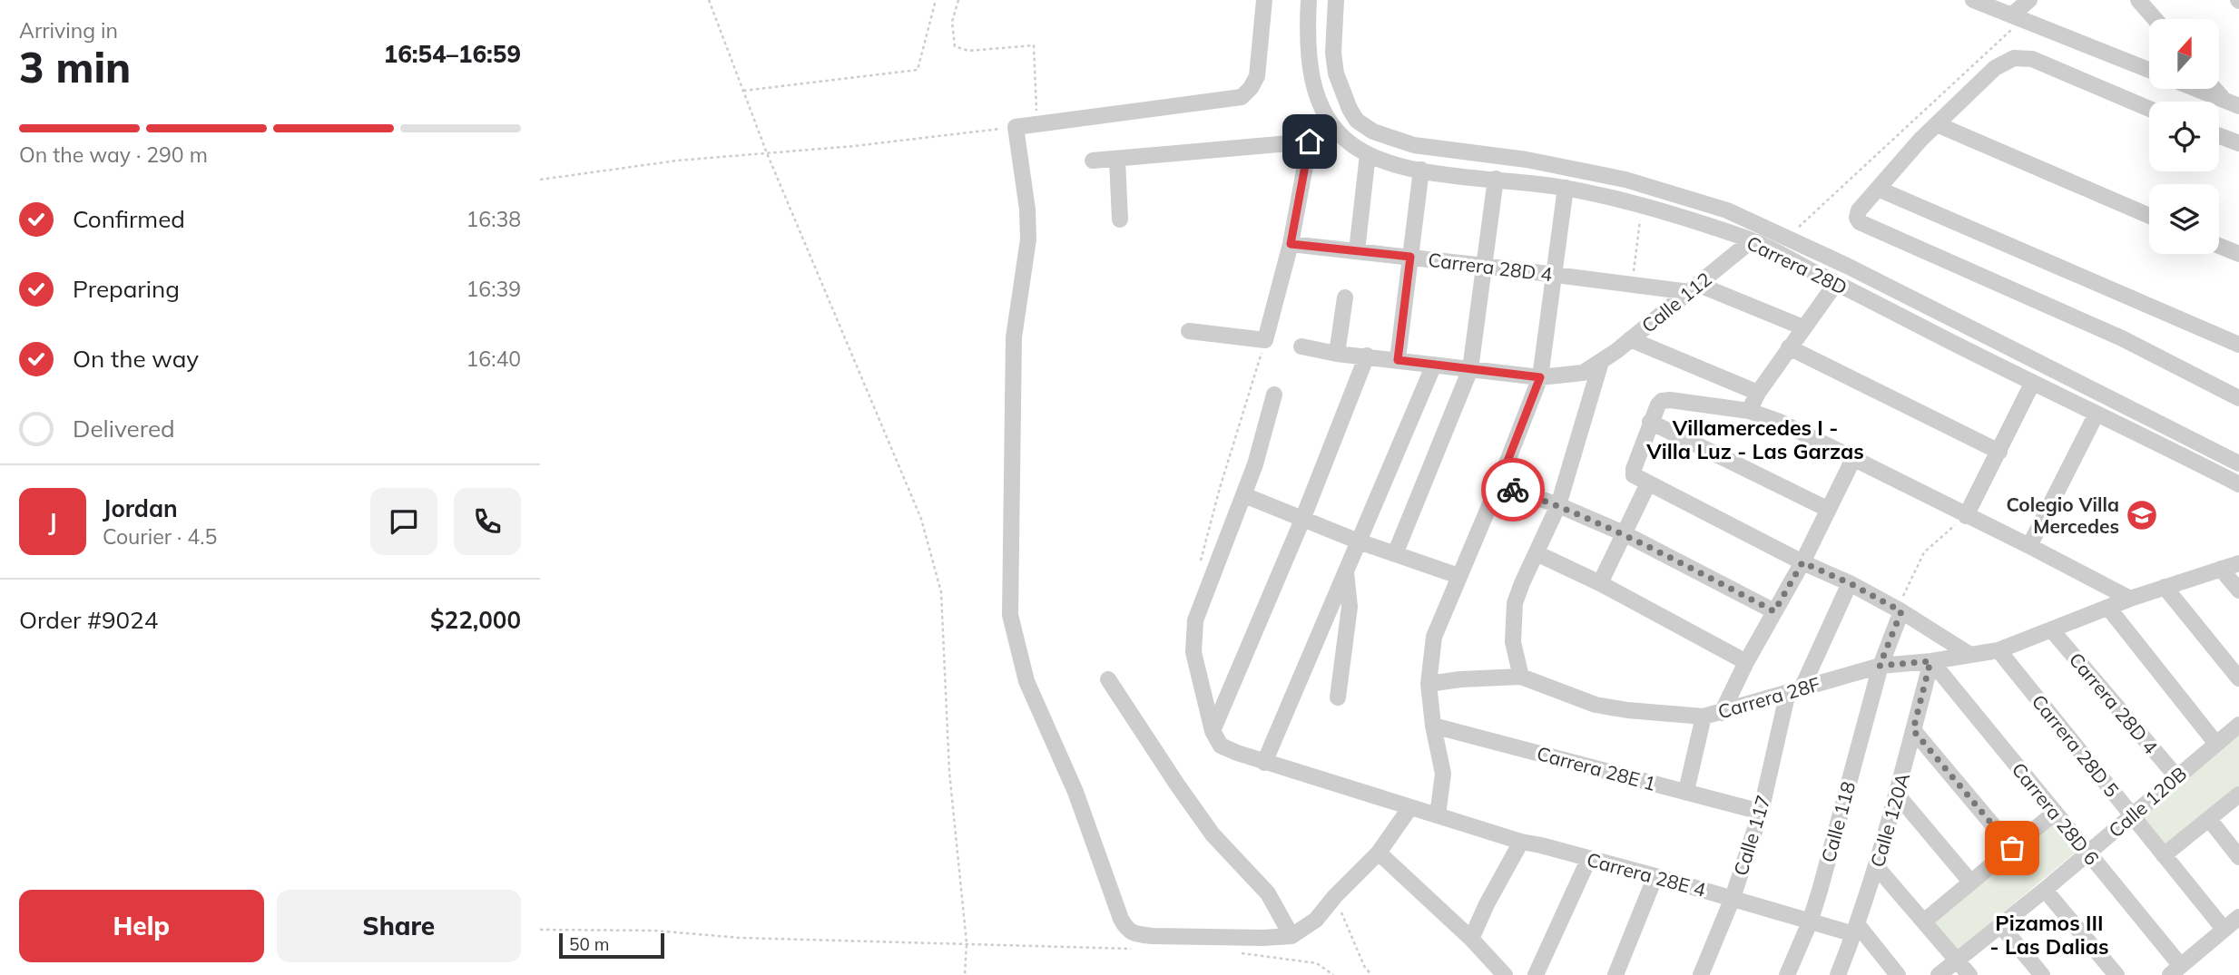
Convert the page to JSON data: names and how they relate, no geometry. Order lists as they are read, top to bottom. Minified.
{"streets":{"street":["Carrera 28D","Carrera 28D 4","Calle 112","Carrera 28F","Carrera 28D 5","Carrera 28E 1","Calle 120B","Carrera 28D 6","Calle 120A","Calle 118","Calle 117","Carrera 28E 4"]},"crossings":[["Carrera 28D","Calle 112"],["Carrera 28D 4","Calle 112"],["Carrera 28D 4","Calle 120B"],["Carrera 28F","Carrera 28D 5"],["Carrera 28F","Carrera 28D 6"],["Carrera 28F","Calle 120A"],["Carrera 28F","Calle 118"],["Carrera 28F","Calle 117"],["Carrera 28D 5","Calle 120B"],["Carrera 28E 1","Calle 117"],["Calle 120B","Carrera 28D 6"],["Carrera 28D 6","Calle 120A"],["Calle 120A","Carrera 28E 4"],["Calle 118","Carrera 28E 4"],["Calle 117","Carrera 28E 4"]],"districts":["Villamercedes I - Villa Luz - Las Garzas","Pizamos III - Las Dalias"],"places":{"school or university":["Colegio Villa Mercedes"]},"scale_bar":"50 m","north":"top","page":{"heading":["3 min","Arriving in","16:54–16:59"],"panel":["Jordan","Courier · 4.5","Order #9024","$22,000"],"bar":"On the way · 290 m","list":[["Confirmed","16:38"],["Preparing","16:39"],["On the way","16:40"],"Delivered"],"round":"J","buttons":["Help","Share"],"scale":"50 m"}}
